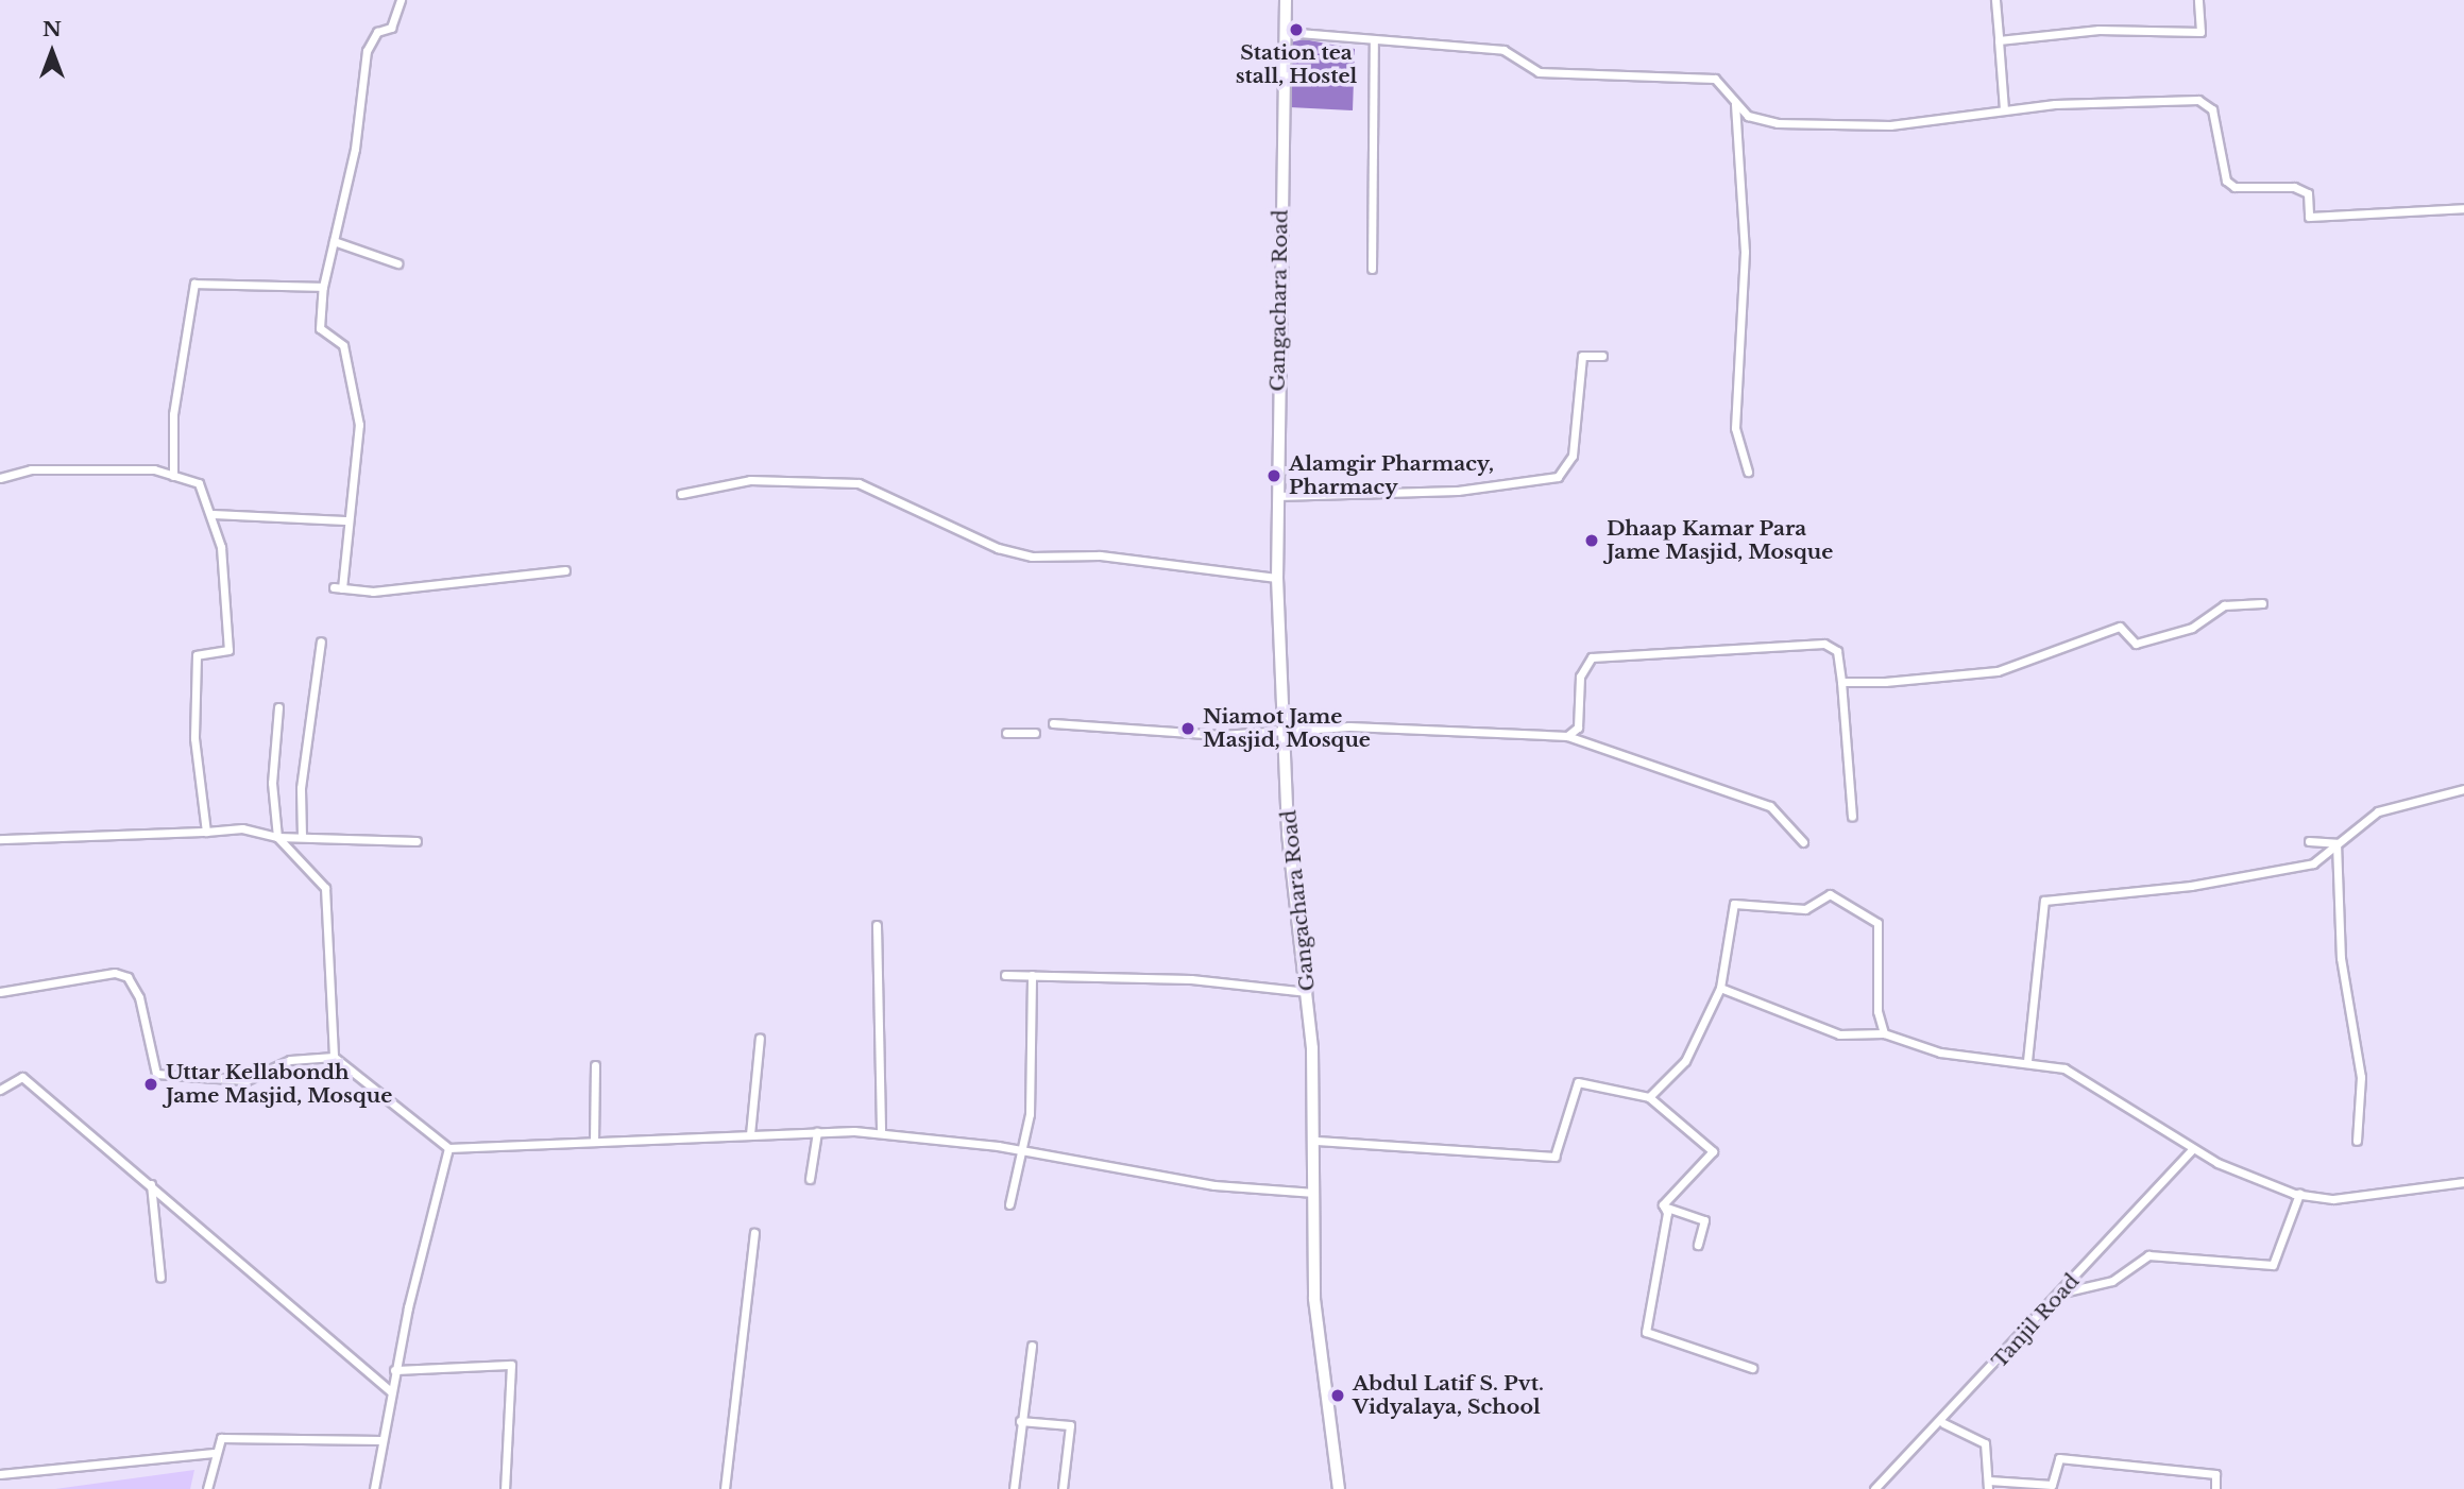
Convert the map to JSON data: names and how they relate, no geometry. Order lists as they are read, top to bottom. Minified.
{"streets":{"main road":["Gangachara Road"],"street":["Tanjil Road"]},"places":["Station tea stall, Hostel","Alamgir Pharmacy, Pharmacy","Dhaap Kamar Para Jame Masjid, Mosque","Niamot Jame Masjid, Mosque","Uttar Kellabondh Jame Masjid, Mosque","Abdul Latif S. Pvt. Vidyalaya, School"],"north":"top"}
